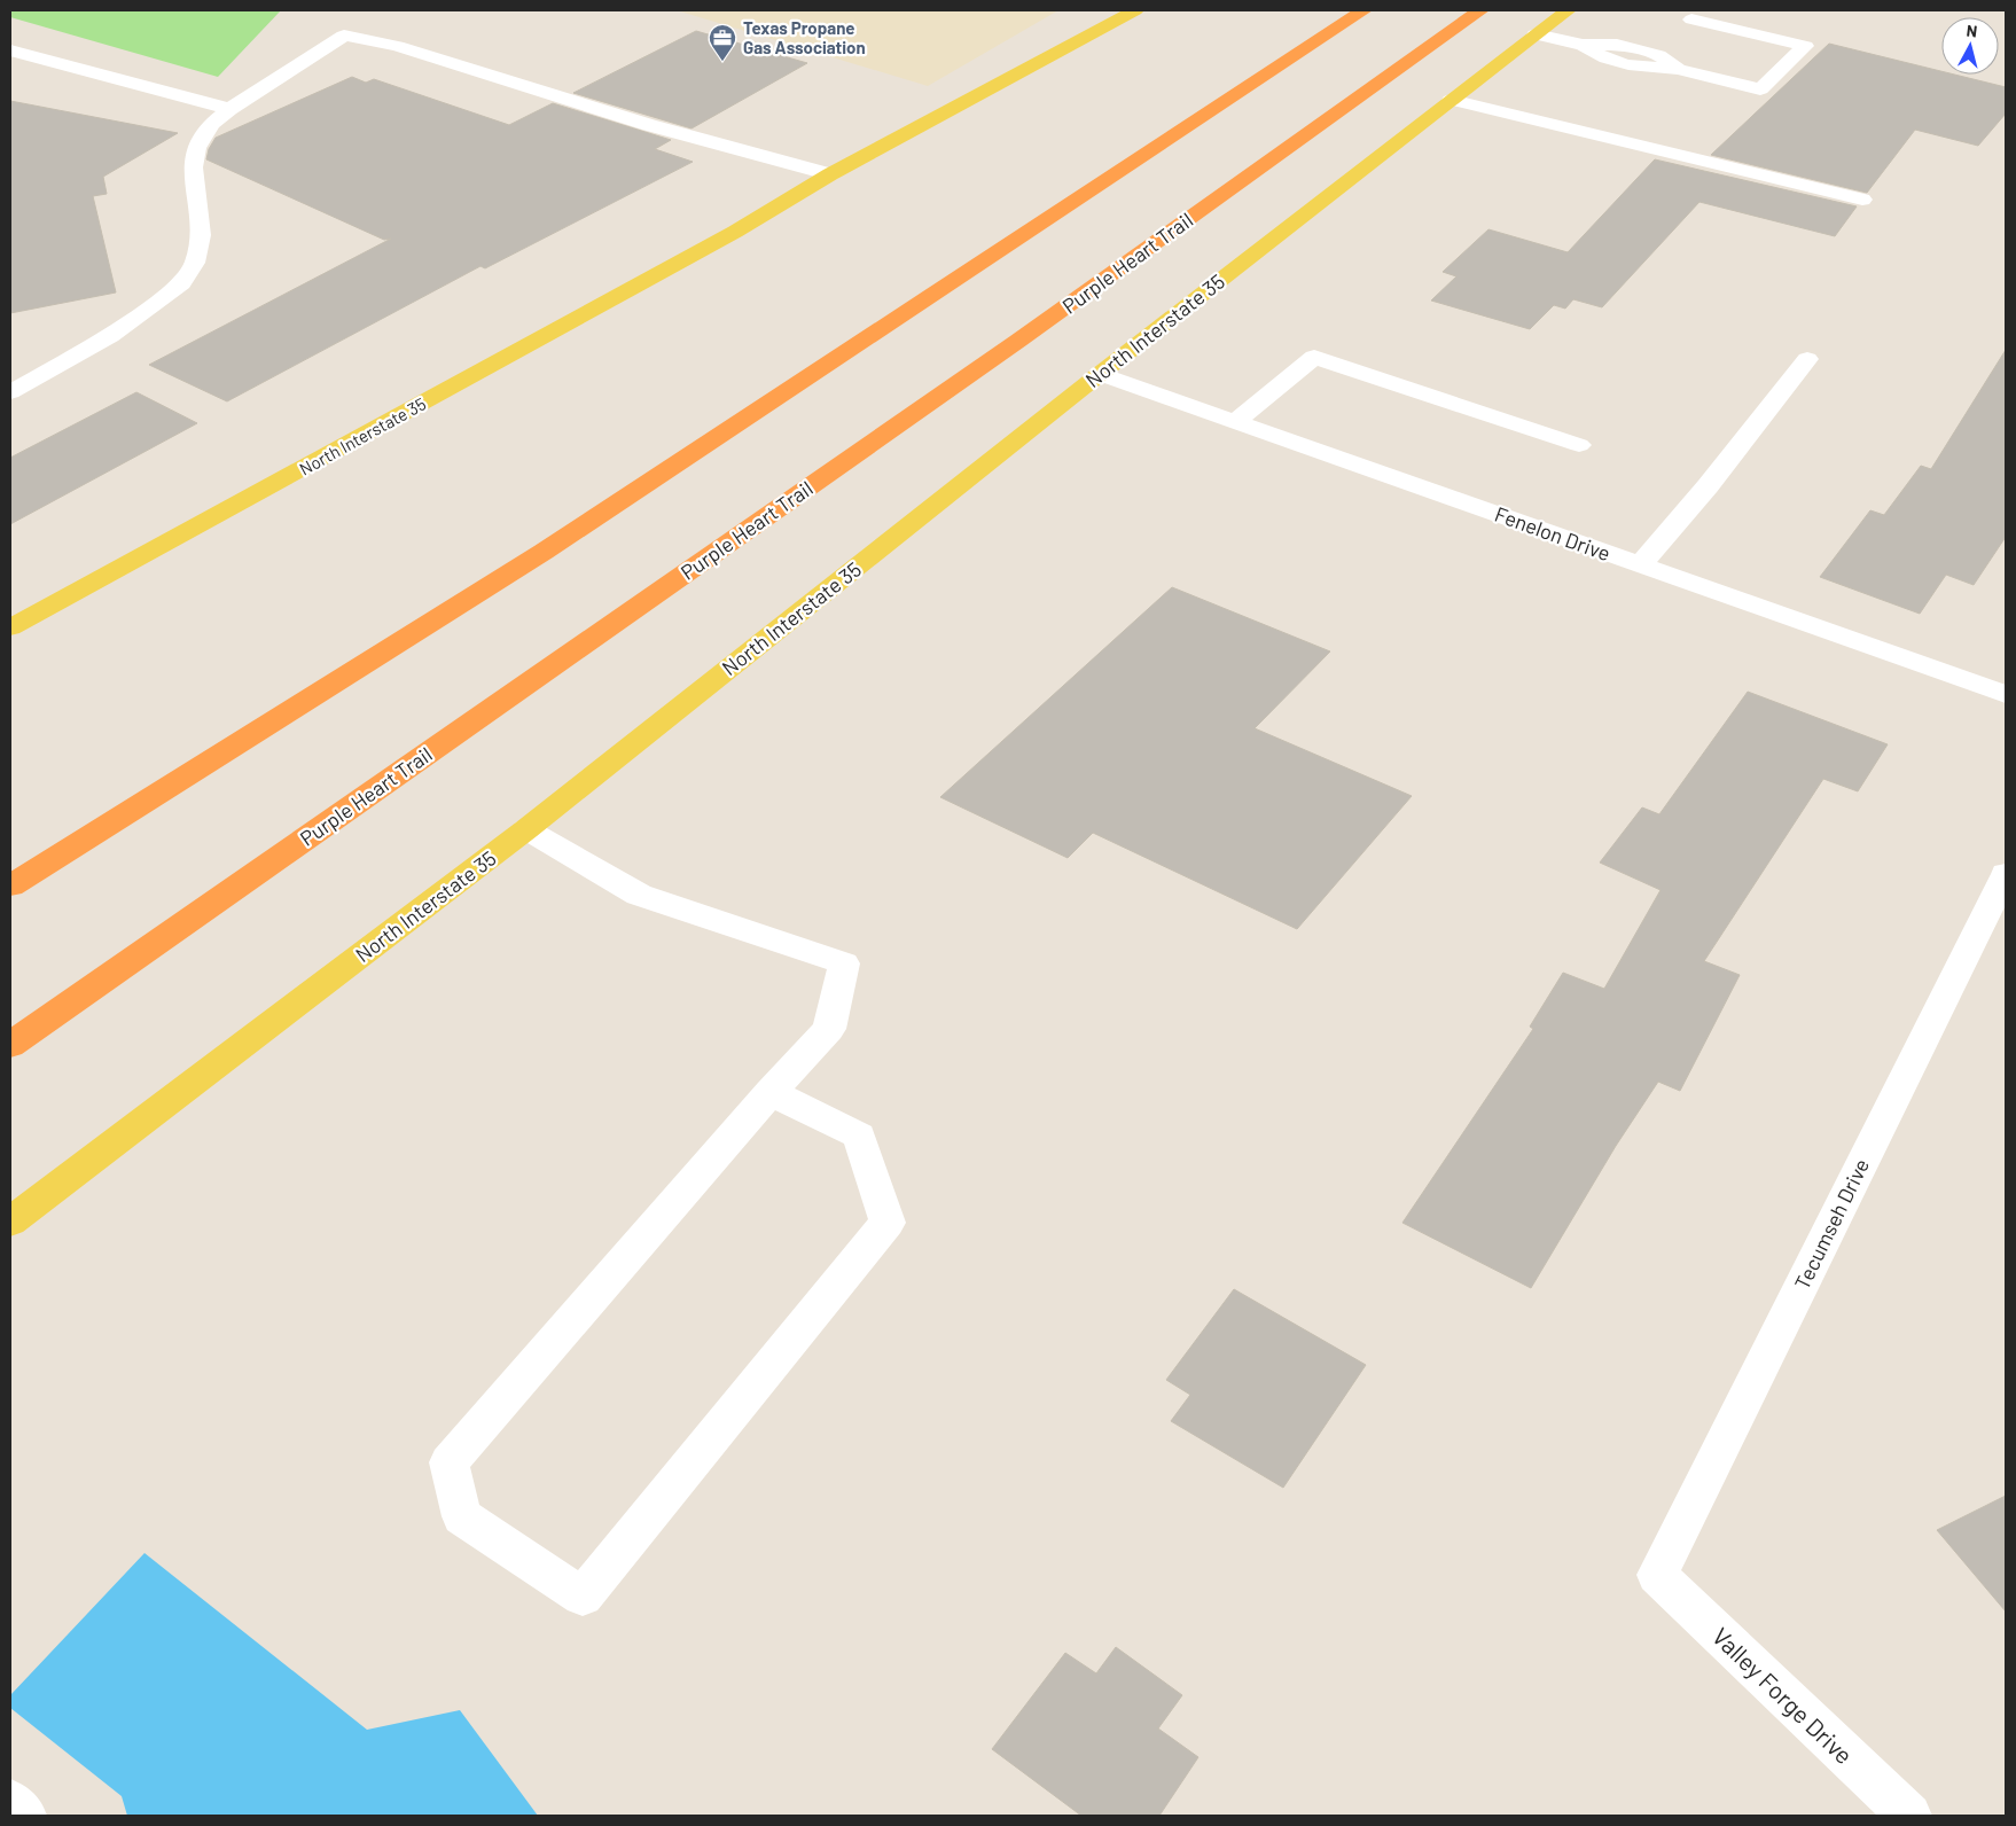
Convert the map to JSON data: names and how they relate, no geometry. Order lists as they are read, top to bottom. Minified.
{"streets":{"highway":["Purple Heart Trail"],"main road":["North Interstate 35"],"street":["Fenelon Drive","Tecumseh Drive","Valley Forge Drive"]},"crossings":[["North Interstate 35","Fenelon Drive"],["Tecumseh Drive","Valley Forge Drive"]],"places":{"office":["Texas Propane Gas Association"]},"north":"top"}
